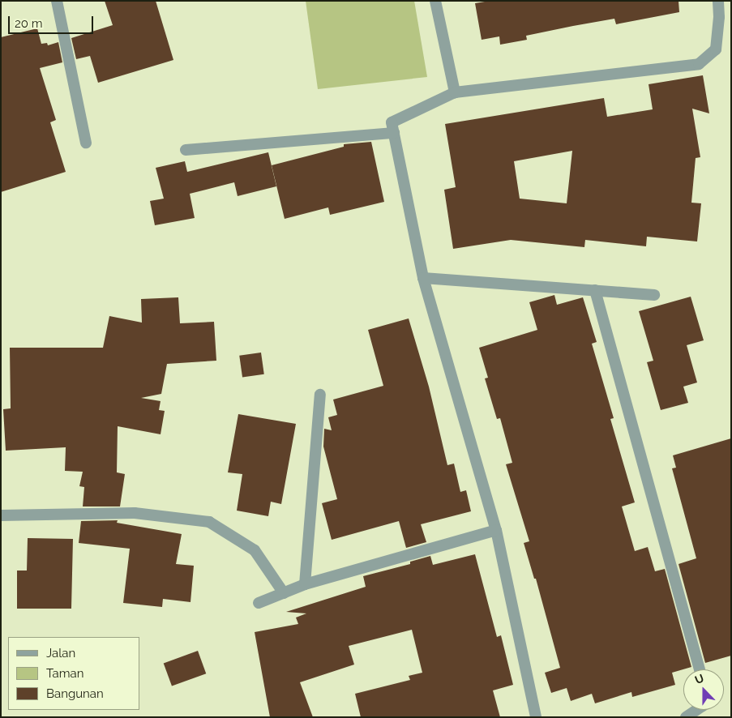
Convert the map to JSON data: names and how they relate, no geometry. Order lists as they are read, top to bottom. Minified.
{"legend":["Jalan","Taman","Bangunan"],"scale_bar":"20 m","north":"top"}
